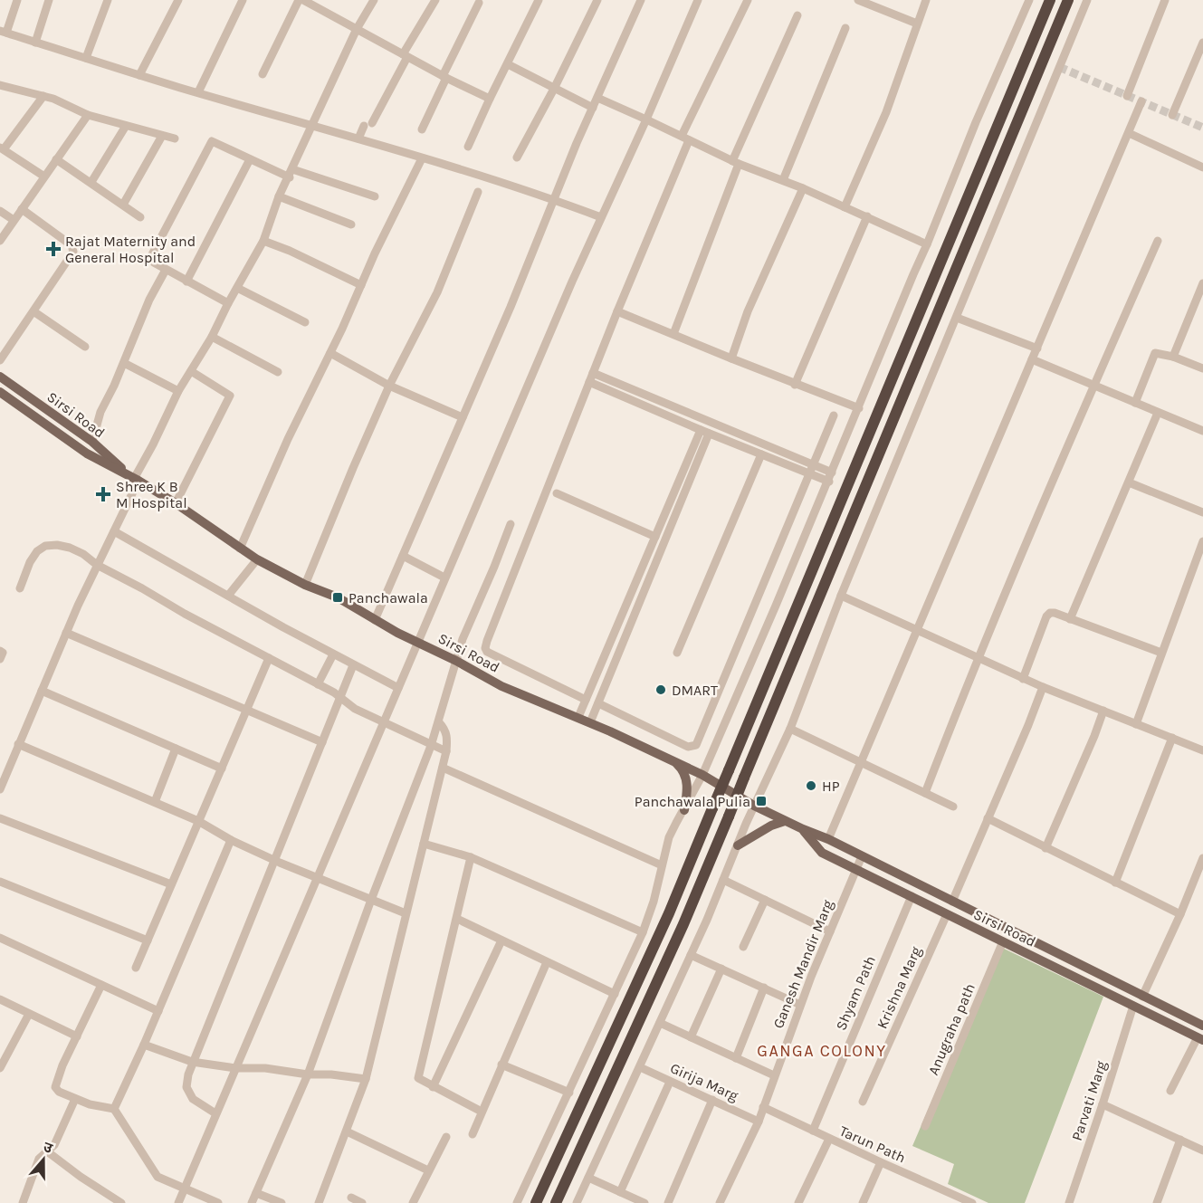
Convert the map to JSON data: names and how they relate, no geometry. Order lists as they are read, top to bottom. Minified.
{"streets":{"main road":["Sirsi Road"],"street":["Ganesh Mandir Marg","Krishna Marg","Shyam Path","Anugraha path","Girija Marg","Parvati Marg","Tarun Path"]},"crossings":[["Sirsi Road","Ganesh Mandir Marg"],["Sirsi Road","Krishna Marg"],["Sirsi Road","Shyam Path"],["Sirsi Road","Anugraha path"],["Sirsi Road","Parvati Marg"],["Ganesh Mandir Marg","Girija Marg"],["Ganesh Mandir Marg","Tarun Path"],["Shyam Path","Tarun Path"]],"districts":["GANGA COLONY"],"places":{"health":["Rajat Maternity and General Hospital","Shree K B M Hospital"],"transit":["Panchawala","Panchawala Pulia"],"other":["DMART","HP"]},"north":"top"}
